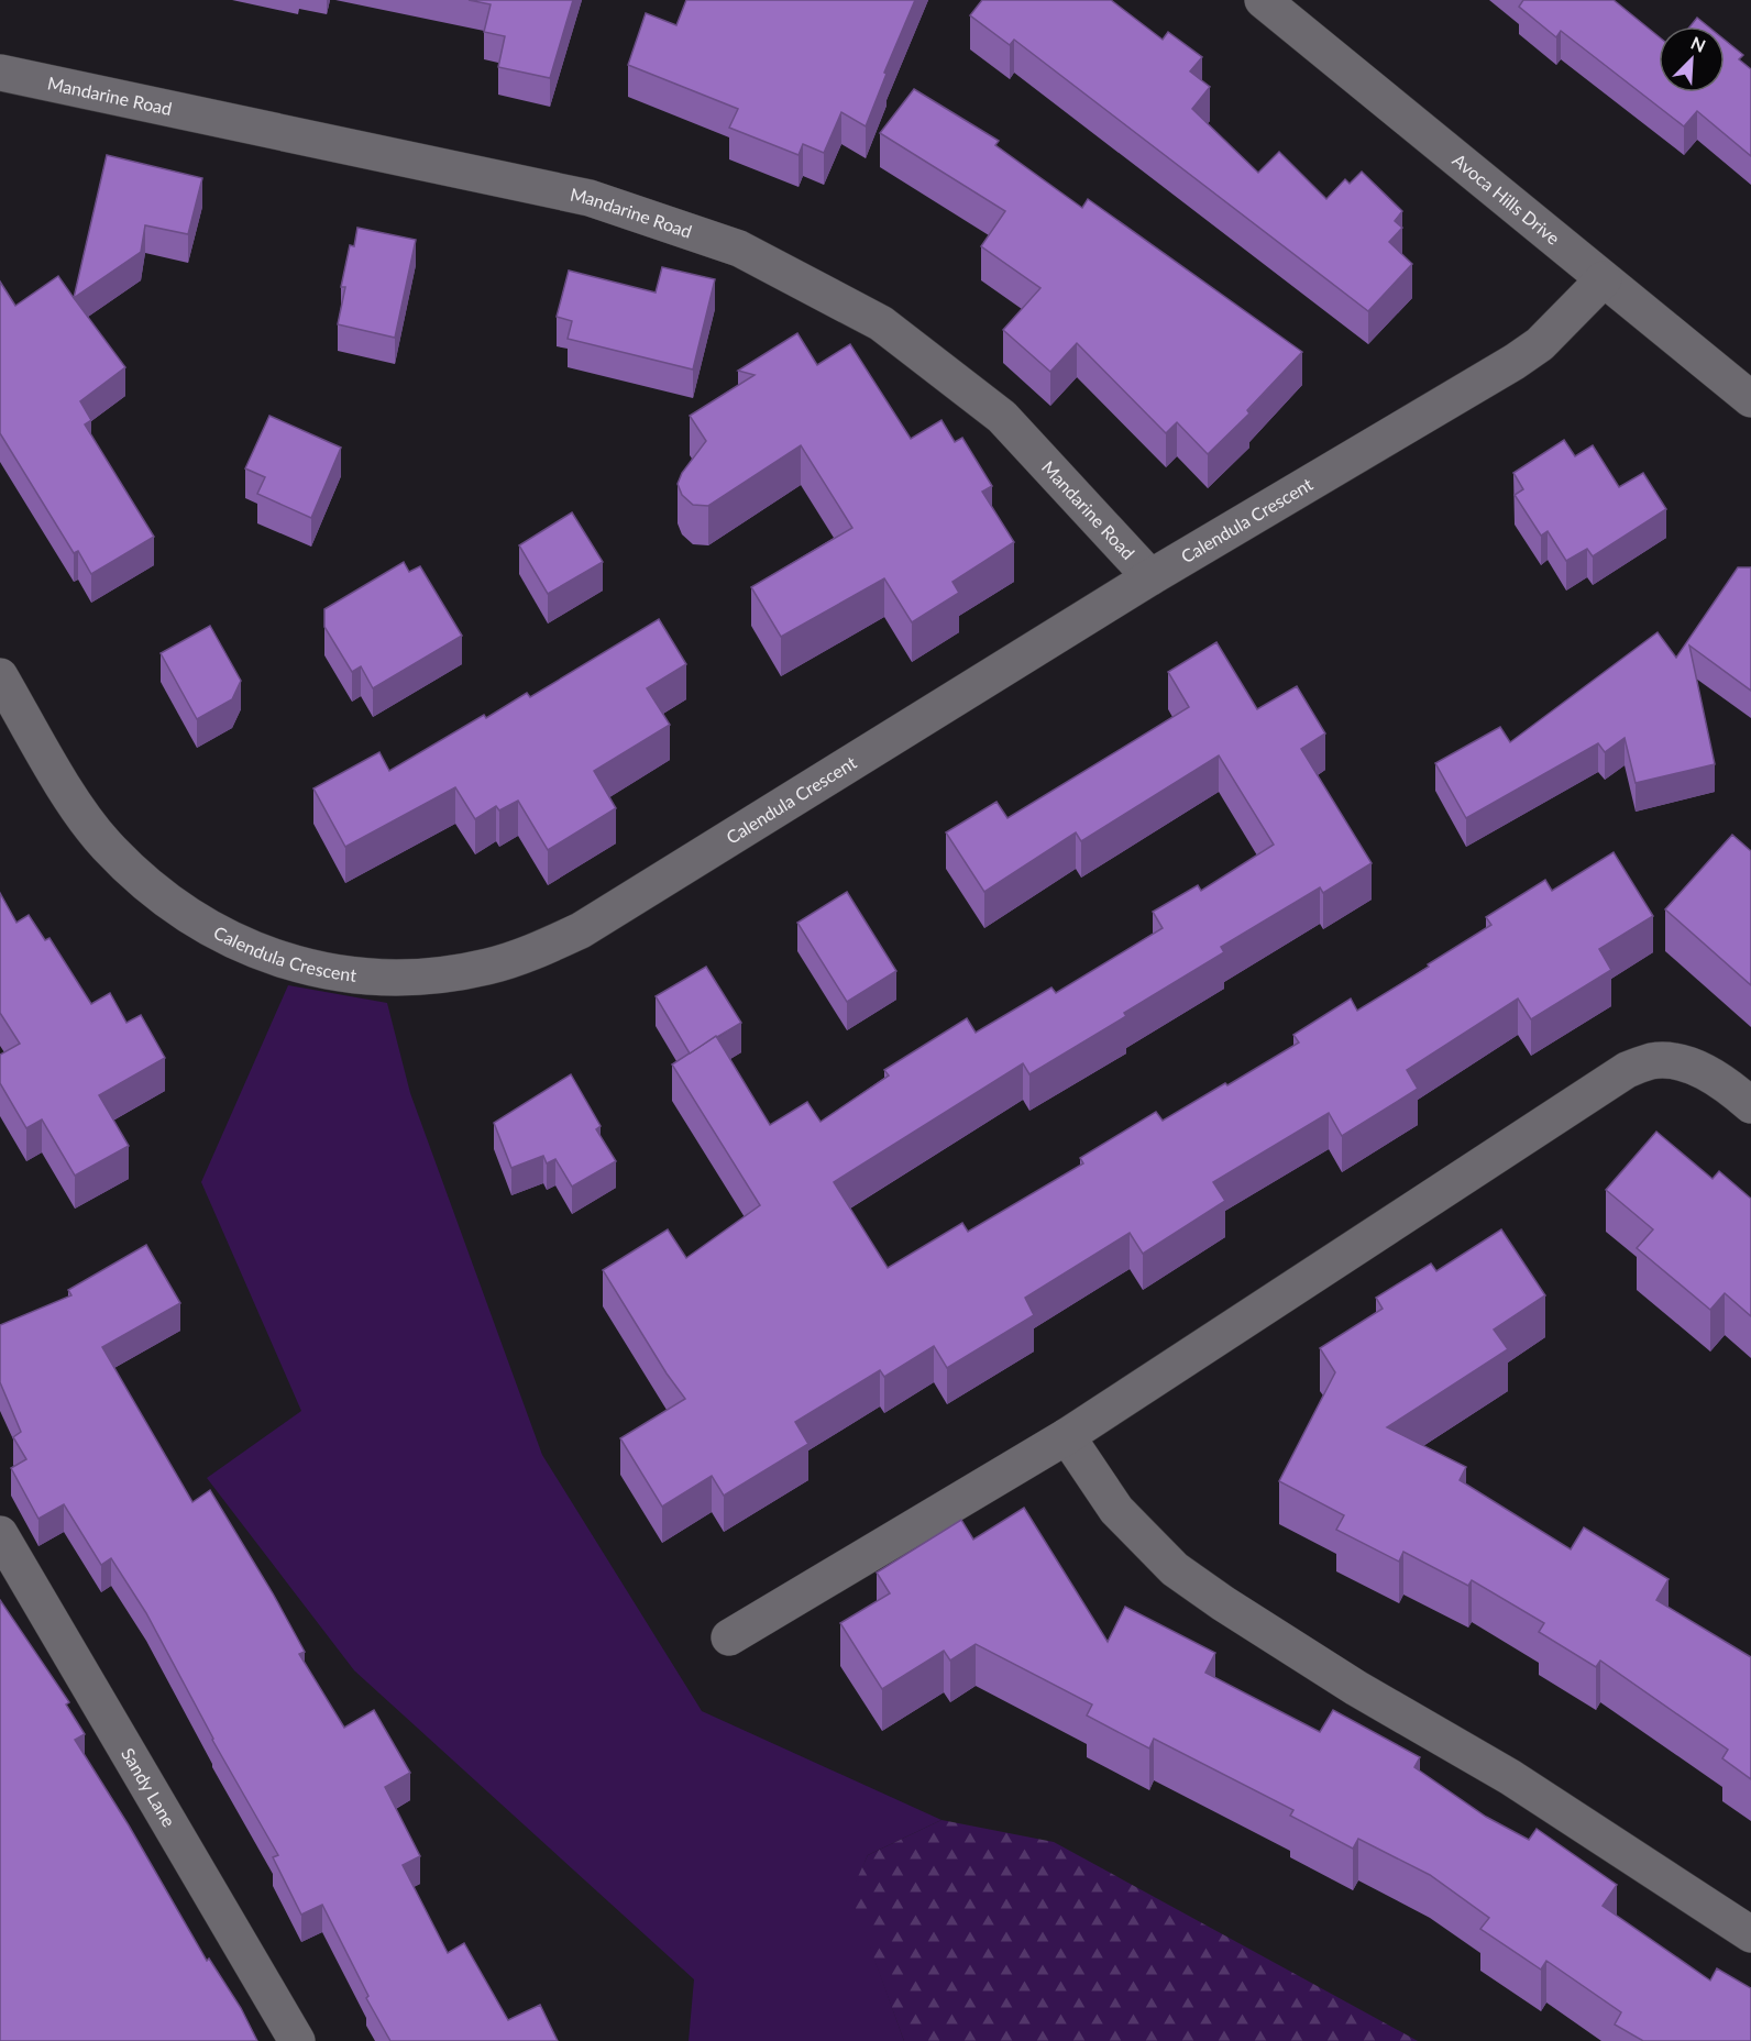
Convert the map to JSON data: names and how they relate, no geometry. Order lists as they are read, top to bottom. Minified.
{"streets":{"street":["Mandarine Road","Avoca Hills Drive","Calendula Crescent","Sandy Lane"]},"crossings":[["Mandarine Road","Calendula Crescent"],["Avoca Hills Drive","Calendula Crescent"]],"north":"top right"}
